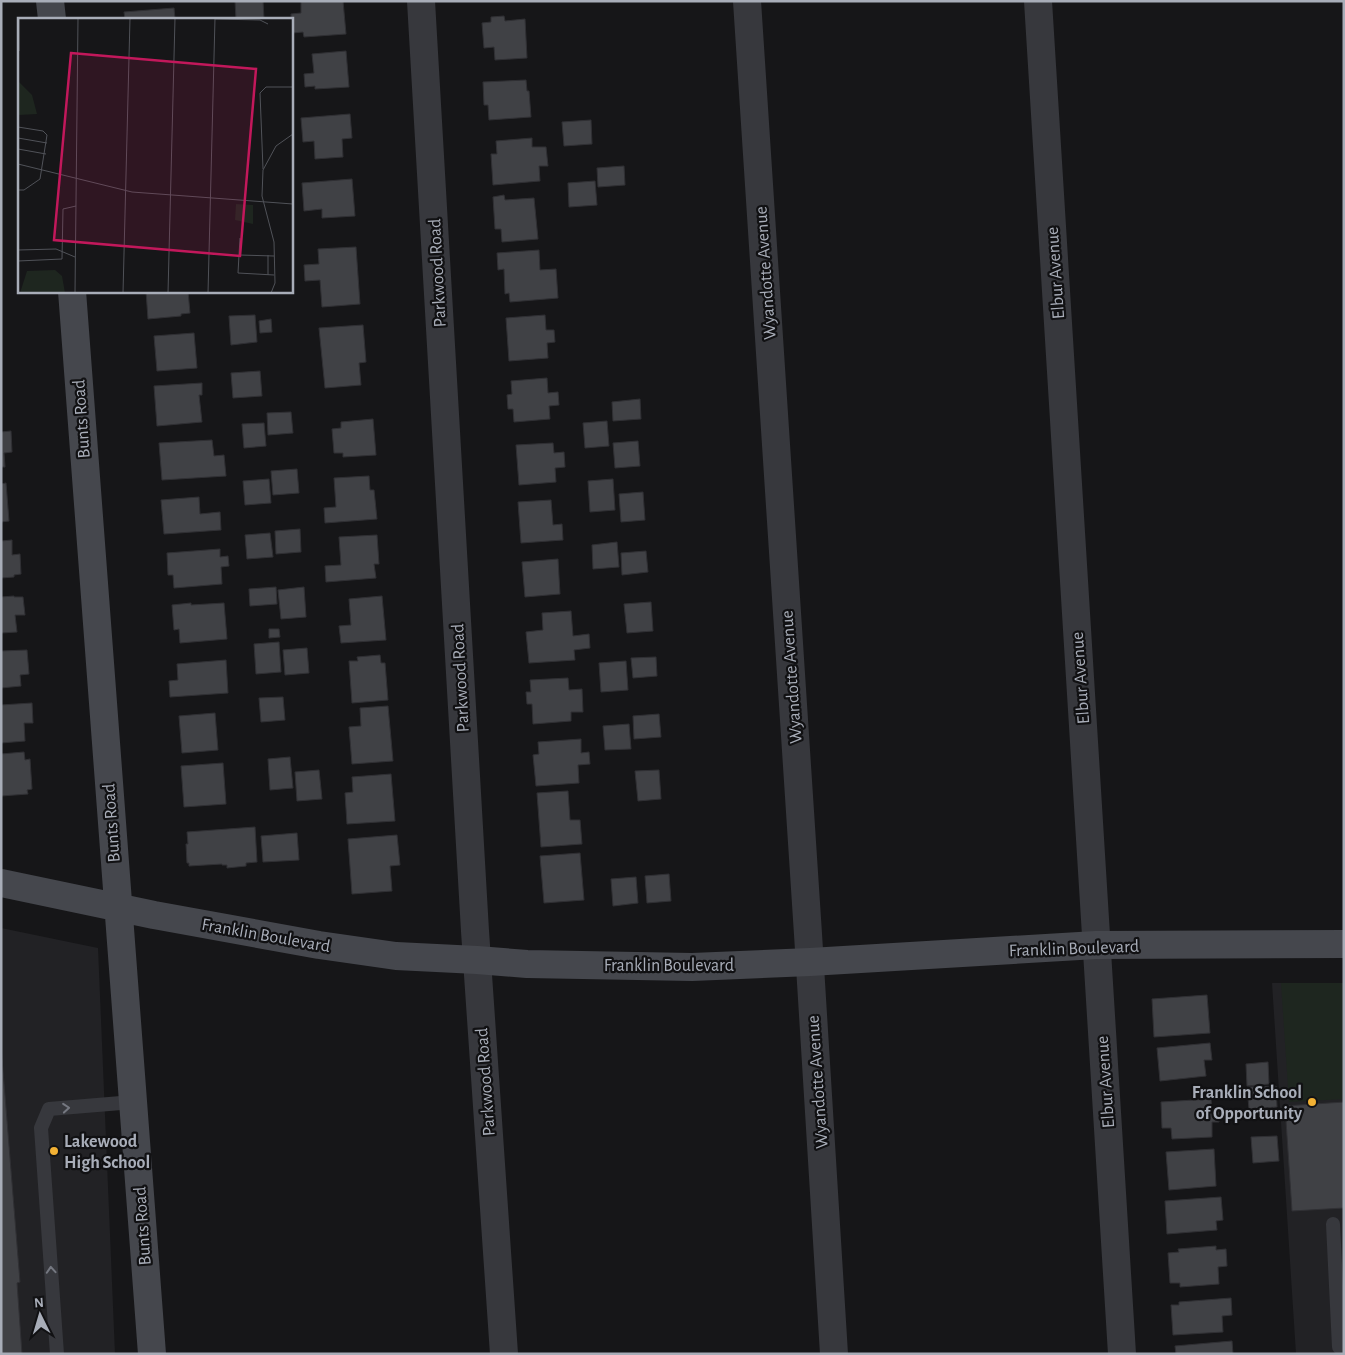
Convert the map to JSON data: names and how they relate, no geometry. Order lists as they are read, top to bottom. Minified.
{"streets":{"street":["Parkwood Road","Wyandotte Avenue","Elbur Avenue","Bunts Road","Franklin Boulevard"]},"crossings":[["Parkwood Road","Franklin Boulevard"],["Wyandotte Avenue","Franklin Boulevard"],["Elbur Avenue","Franklin Boulevard"],["Bunts Road","Franklin Boulevard"]],"places":["Franklin School of Opportunity","Lakewood High School"],"north":"top"}
